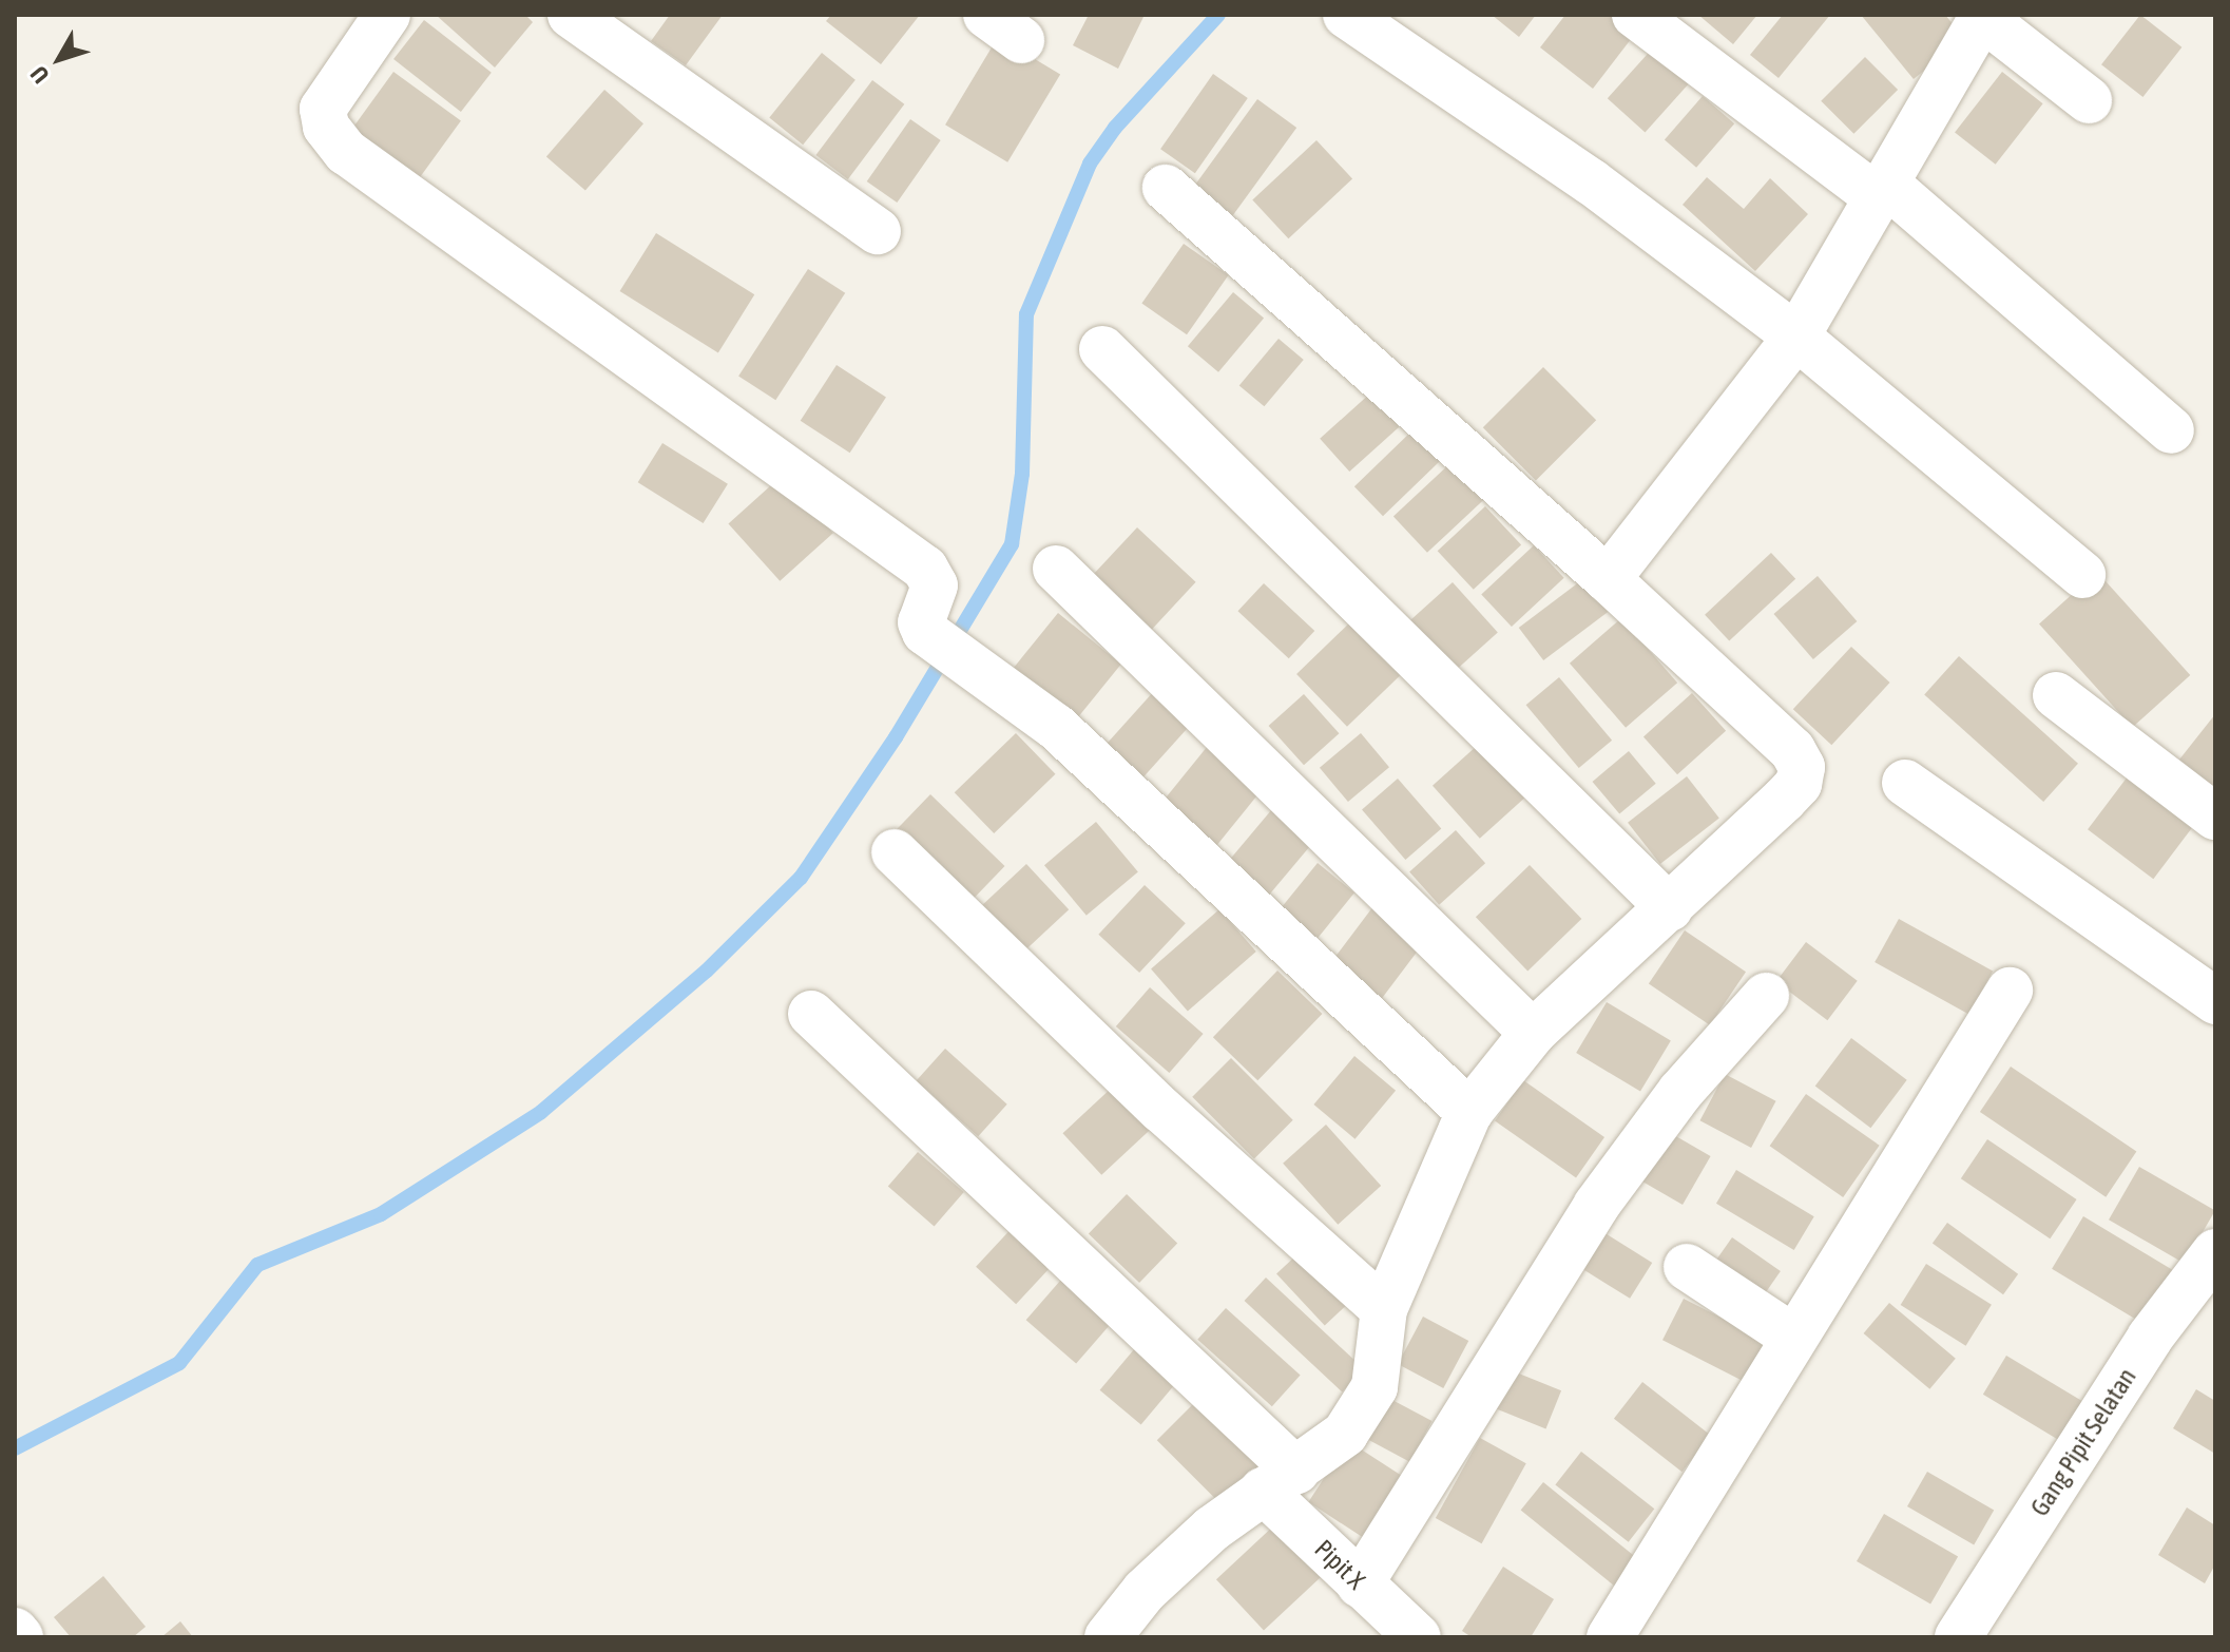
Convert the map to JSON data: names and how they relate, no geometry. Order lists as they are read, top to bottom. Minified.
{"streets":{"street":["Gang Pipit Selatan","Pipit X"]},"north":"bottom left"}
